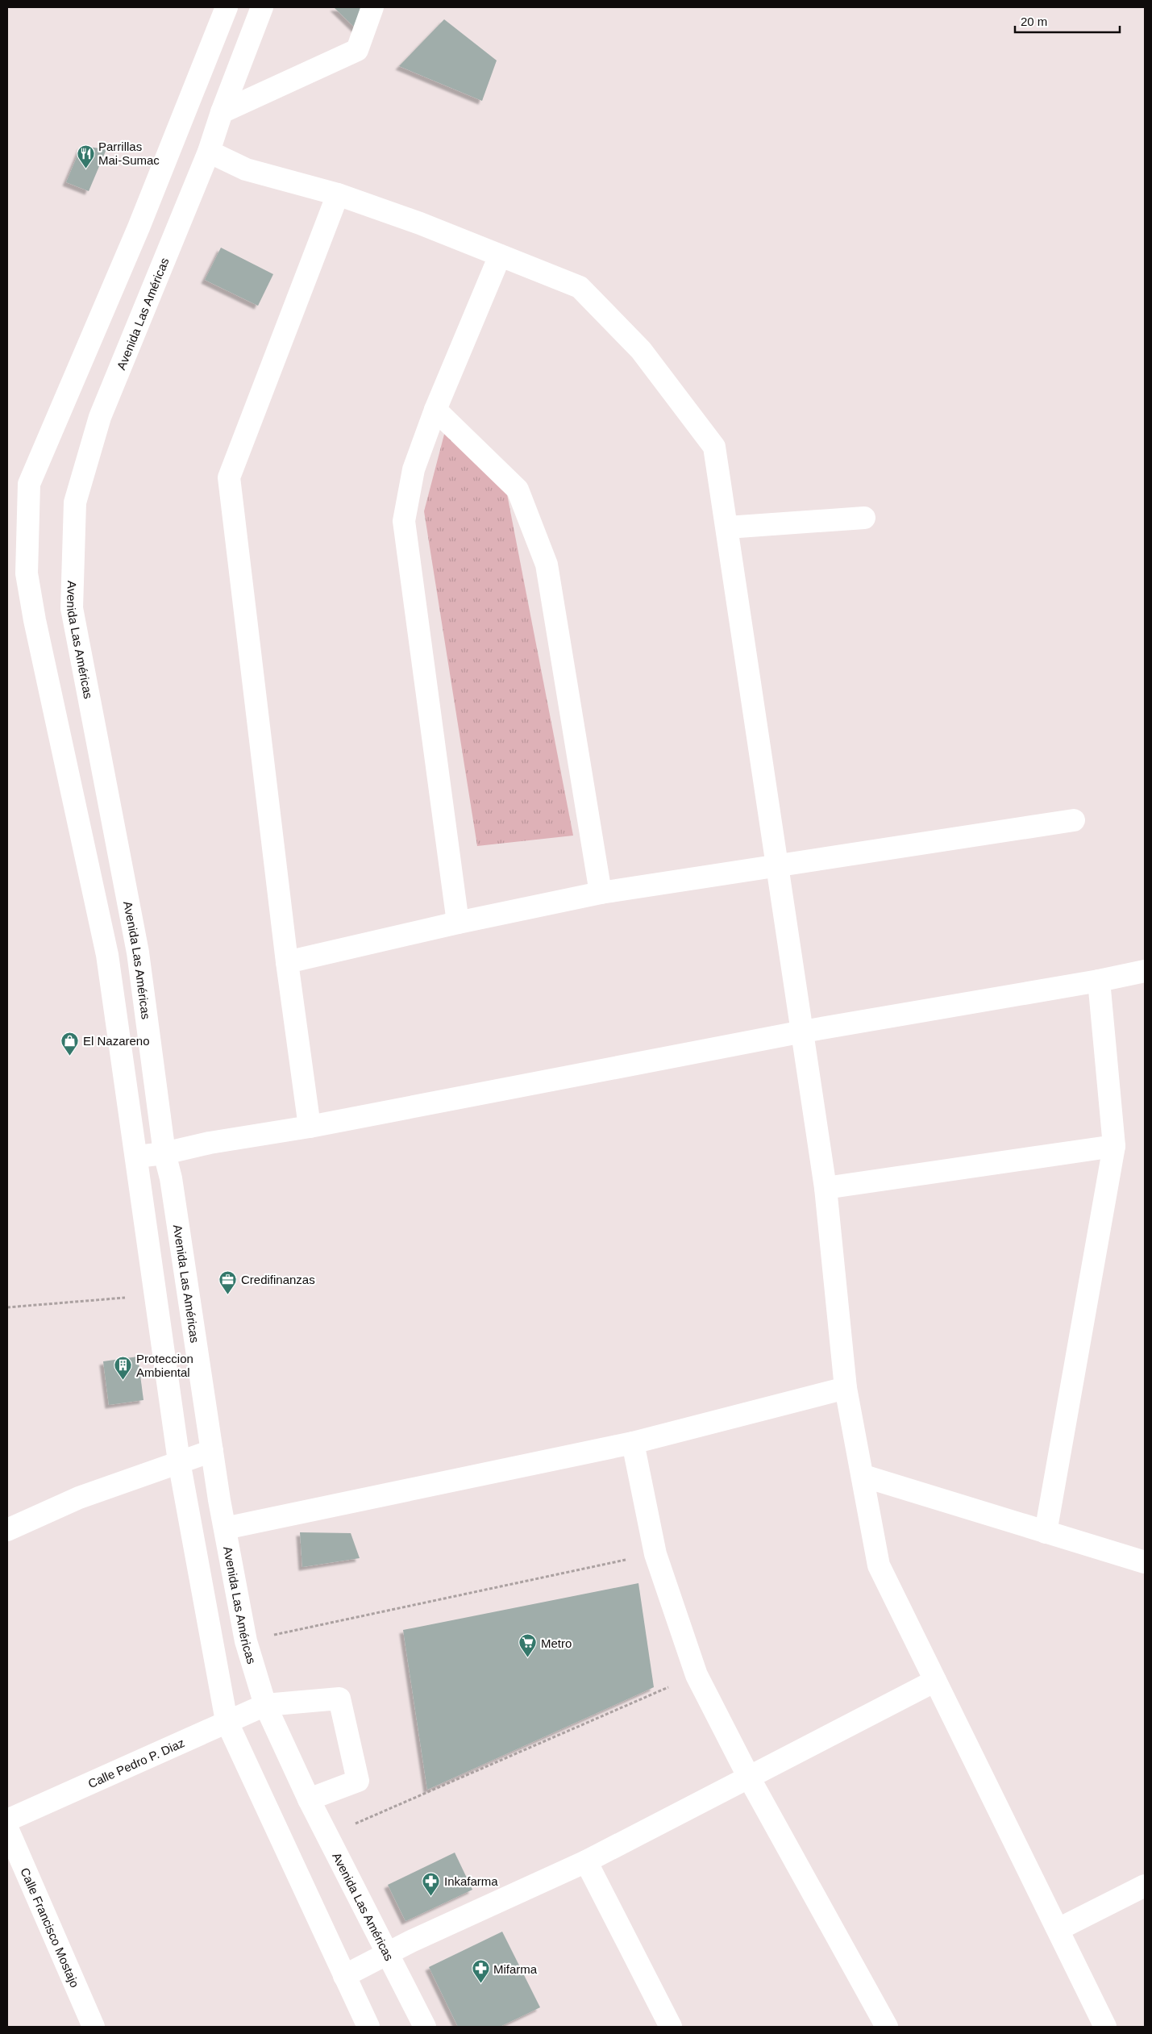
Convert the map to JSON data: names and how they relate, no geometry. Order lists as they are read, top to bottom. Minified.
{"streets":{"street":["Avenida Las Américas","Calle Pedro P. Diaz","Calle Francisco Mostajo"]},"crossings":[["Avenida Las Américas","Calle Pedro P. Diaz"]],"places":{"restaurant":["Parrillas Mai-Sumac"],"shop":["El Nazareno"],"office":["Credifinanzas"],"building":["Proteccion Ambiental"],"supermarket":["Metro"],"pharmacy":["Inkafarma","Mifarma"]},"scale_bar":"20 m"}
